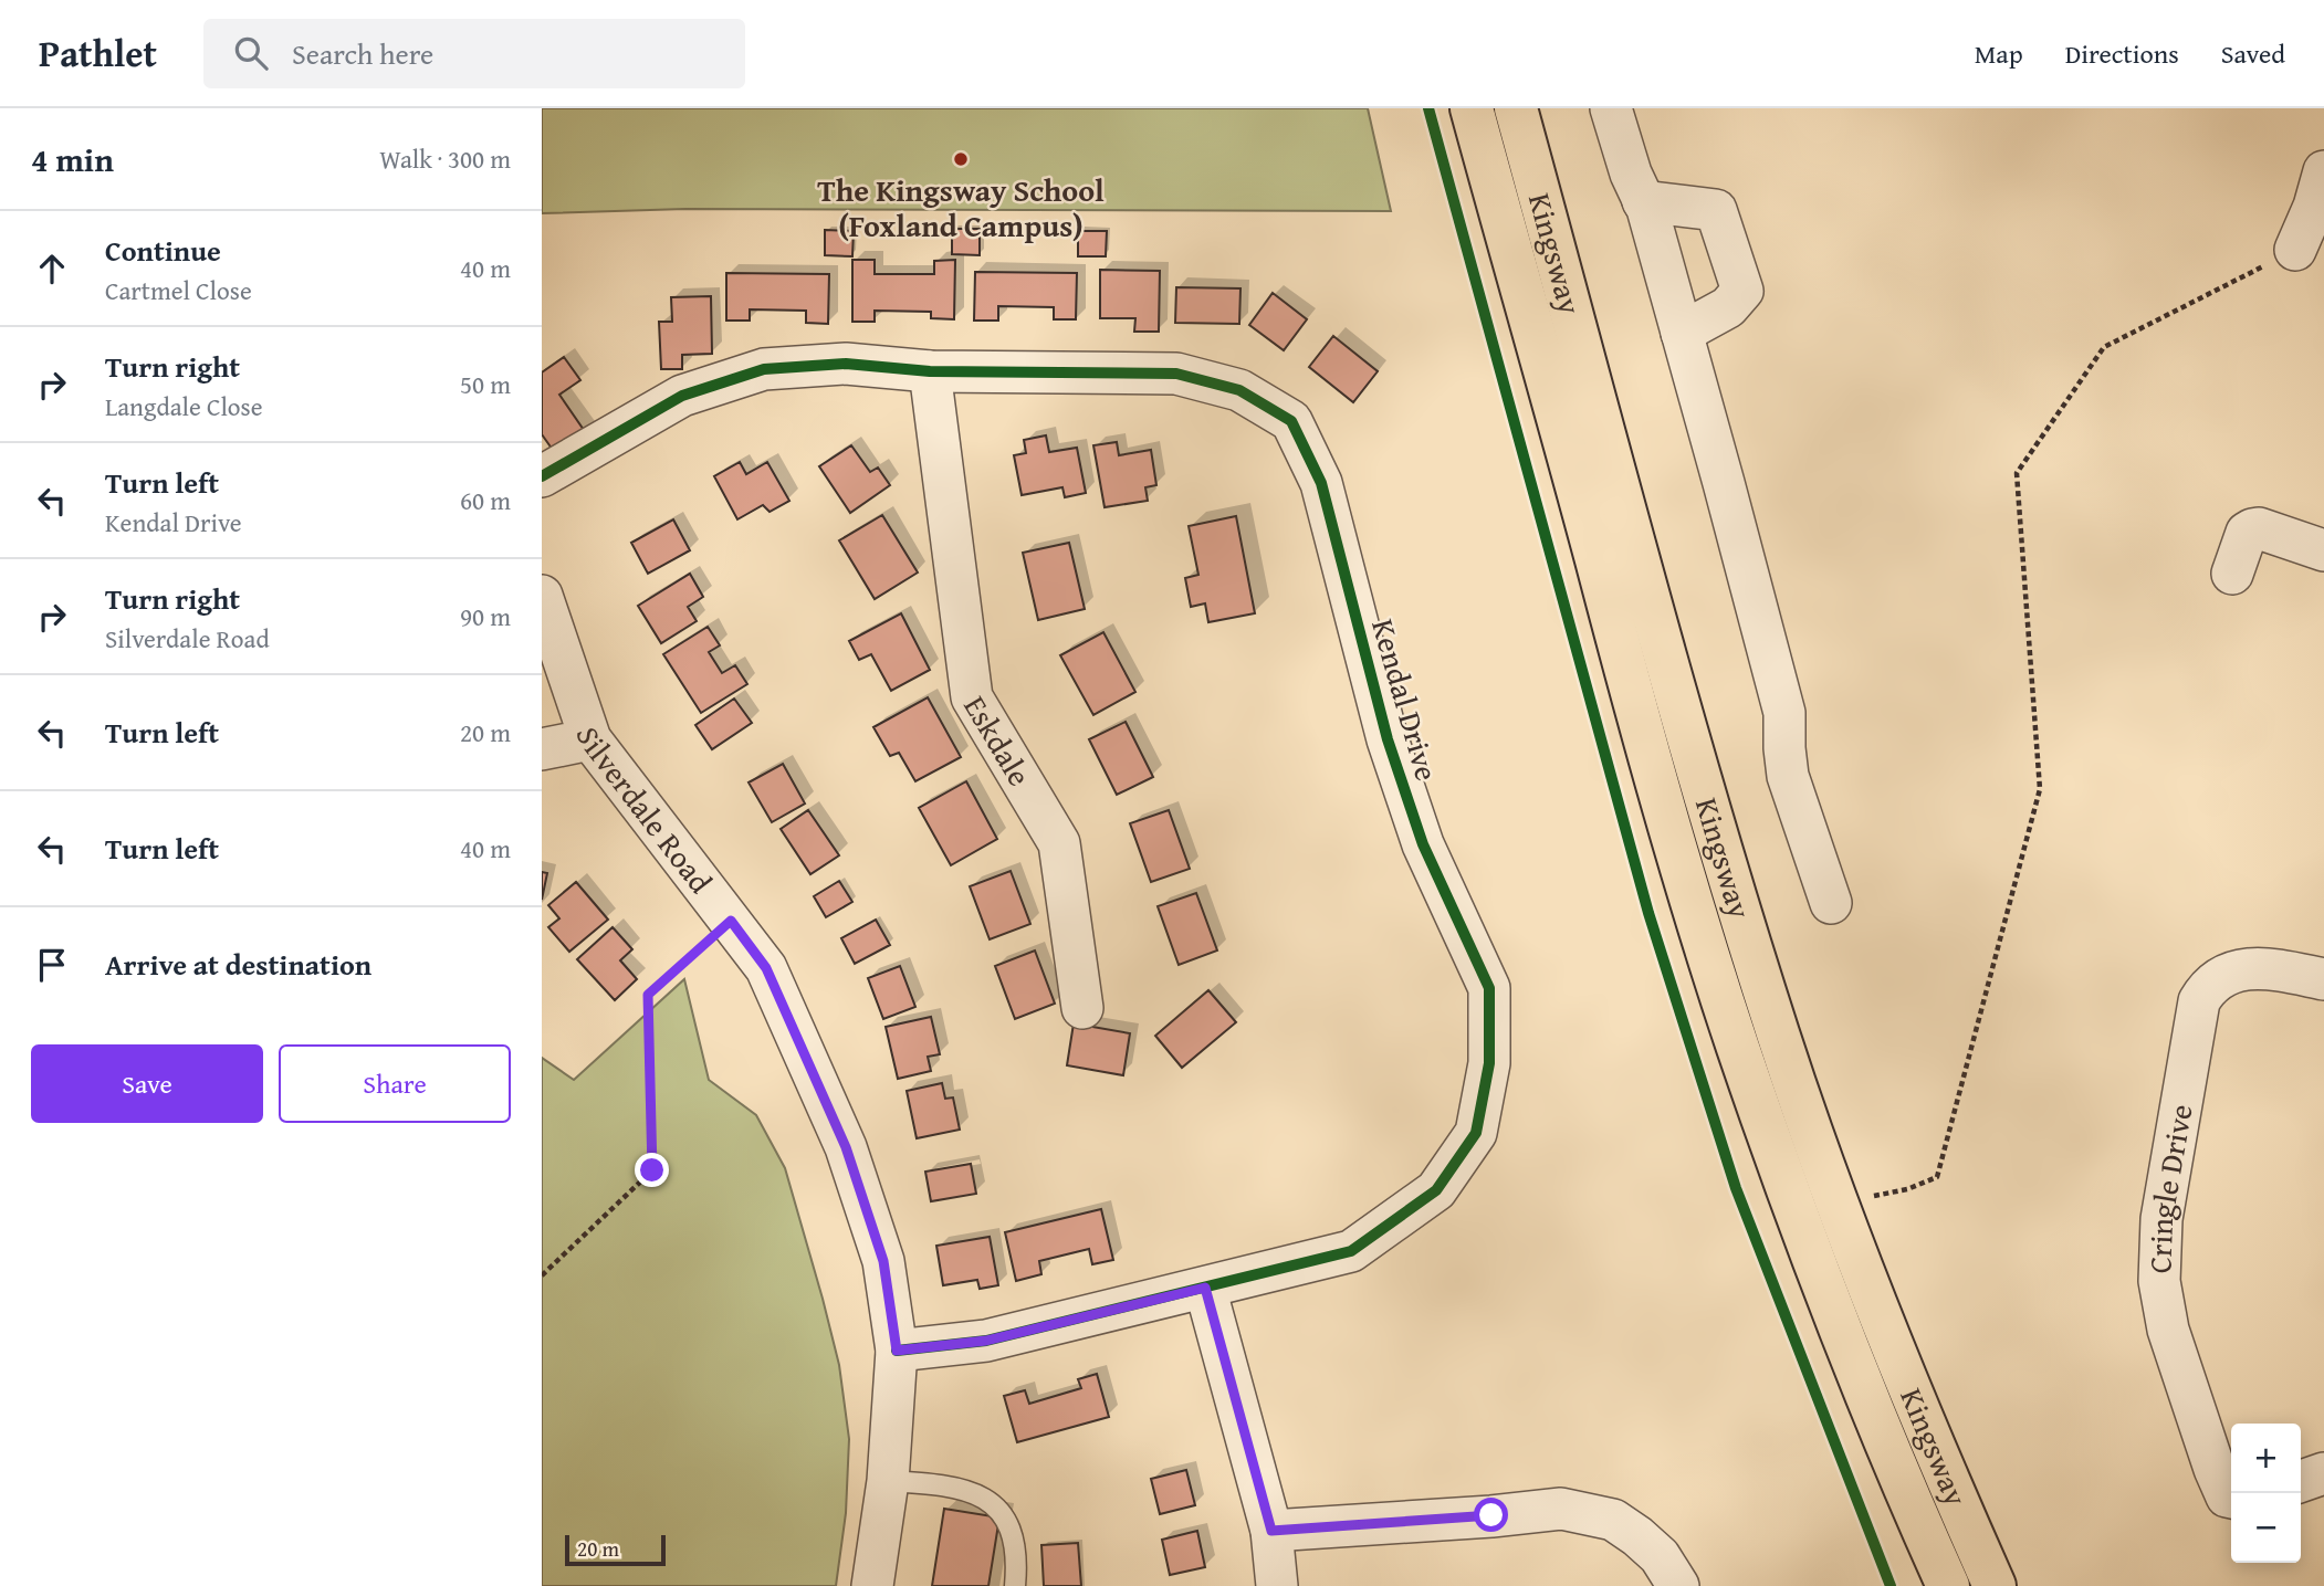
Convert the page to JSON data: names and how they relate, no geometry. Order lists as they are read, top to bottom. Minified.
{"streets":{"highway":["Kingsway"],"street":["Kendal Drive","Eskdale","Silverdale Road","Cringle Drive"]},"crossings":[["Kendal Drive","Eskdale"],["Kendal Drive","Silverdale Road"]],"places":["The Kingsway School (Foxland Campus)"],"scale_bar":"20 m","page":{"header":"Pathlet","search":"Search here","nav":["Map","Directions","Saved"],"heading":["4 min","Walk · 300 m"],"list":[["Continue","Cartmel Close","40 m"],["Turn right","Langdale Close","50 m"],["Turn left","Kendal Drive","60 m"],["Turn right","Silverdale Road","90 m"],["Turn left","20 m"],["Turn left","40 m"],"Arrive at destination"],"buttons":["Save","Share"],"map_buttons":["+","−"],"scale":"20 m"}}
